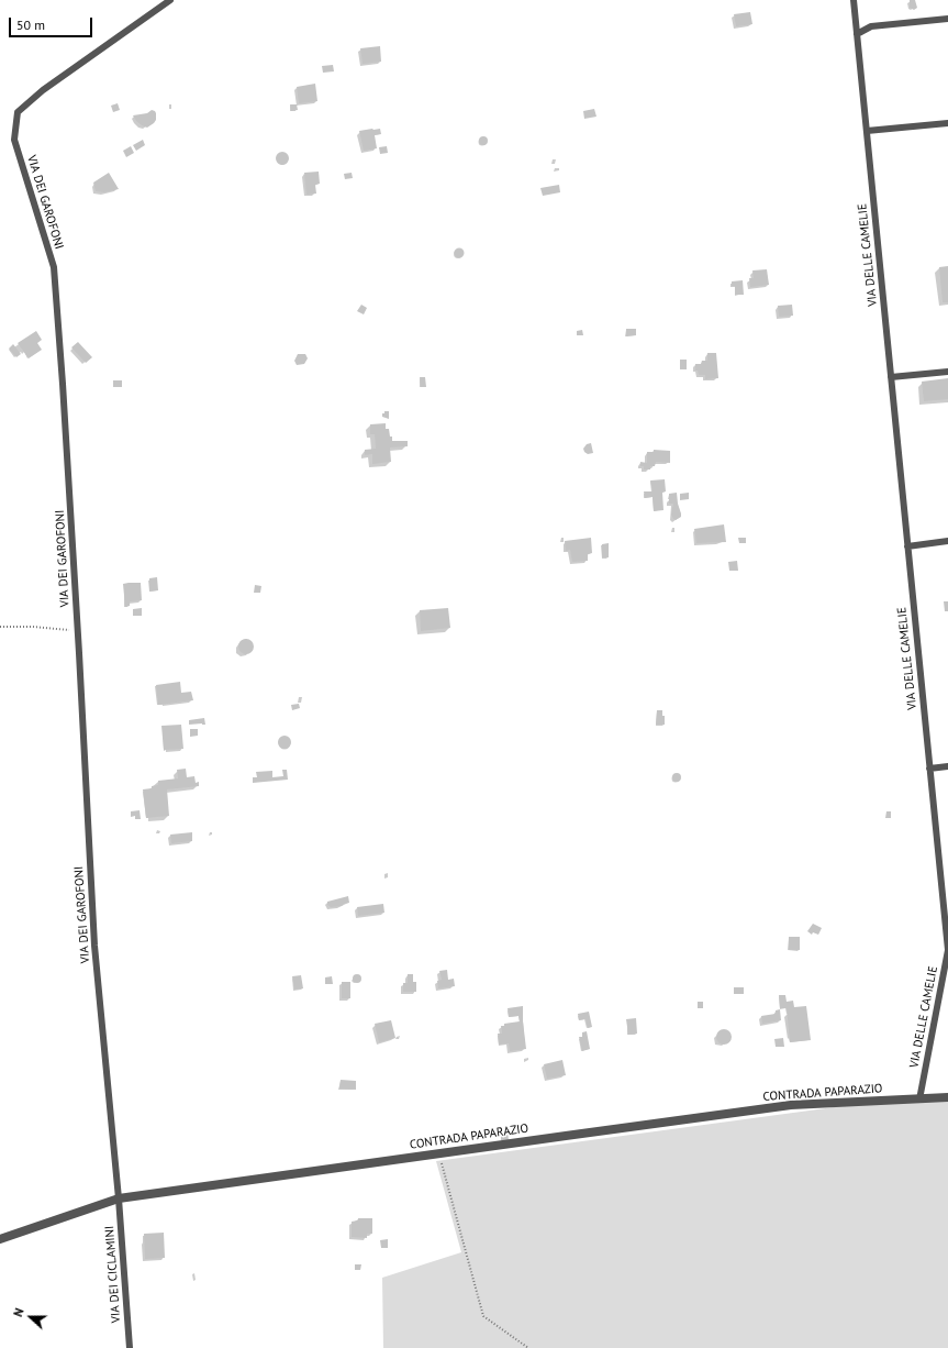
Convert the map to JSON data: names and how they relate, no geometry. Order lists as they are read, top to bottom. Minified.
{"streets":{"street":["CONTRADA PAPARAZIO"],"lane":["VIA DEI GAROFONI","VIA DELLE CAMELIE","VIA DEI CICLAMINI"]},"crossings":[["VIA DEI GAROFONI","CONTRADA PAPARAZIO"],["VIA DEI GAROFONI","VIA DEI CICLAMINI"],["VIA DELLE CAMELIE","CONTRADA PAPARAZIO"],["CONTRADA PAPARAZIO","VIA DEI CICLAMINI"]],"scale_bar":"50 m","north":"left"}
